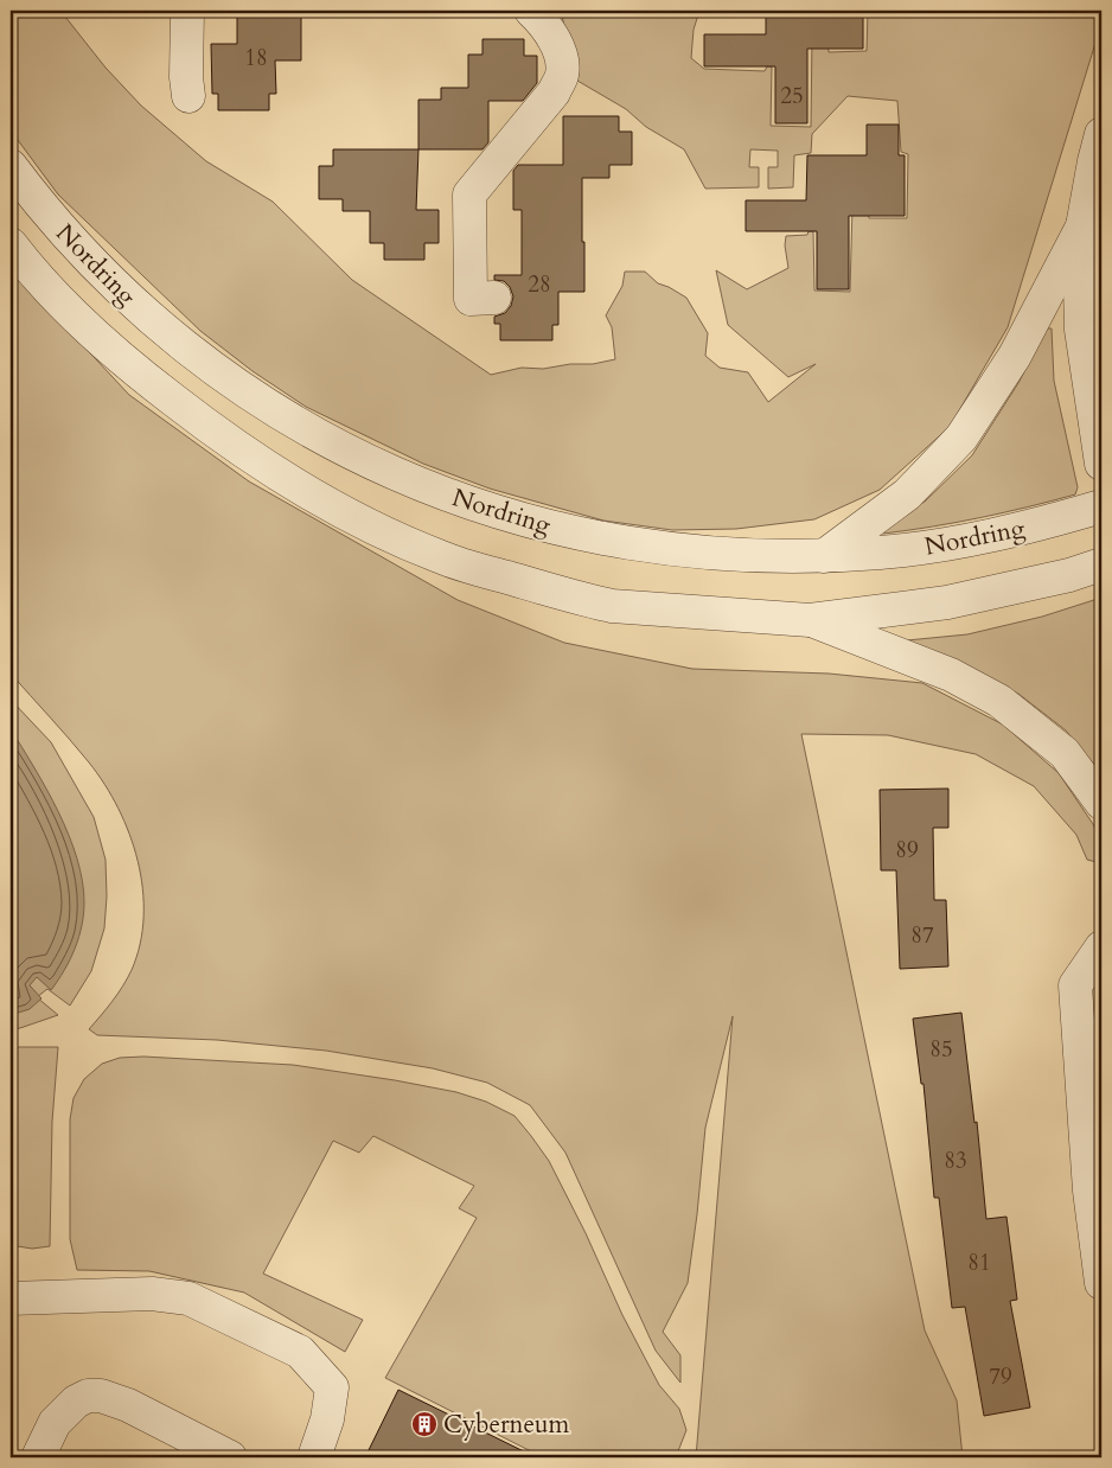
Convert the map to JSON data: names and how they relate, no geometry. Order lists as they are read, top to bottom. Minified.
{"streets":{"street":["Nordring"]},"places":{"building":["Cyberneum"]},"house_numbers":["18","25","28","89","87","85","83","81","79"]}
